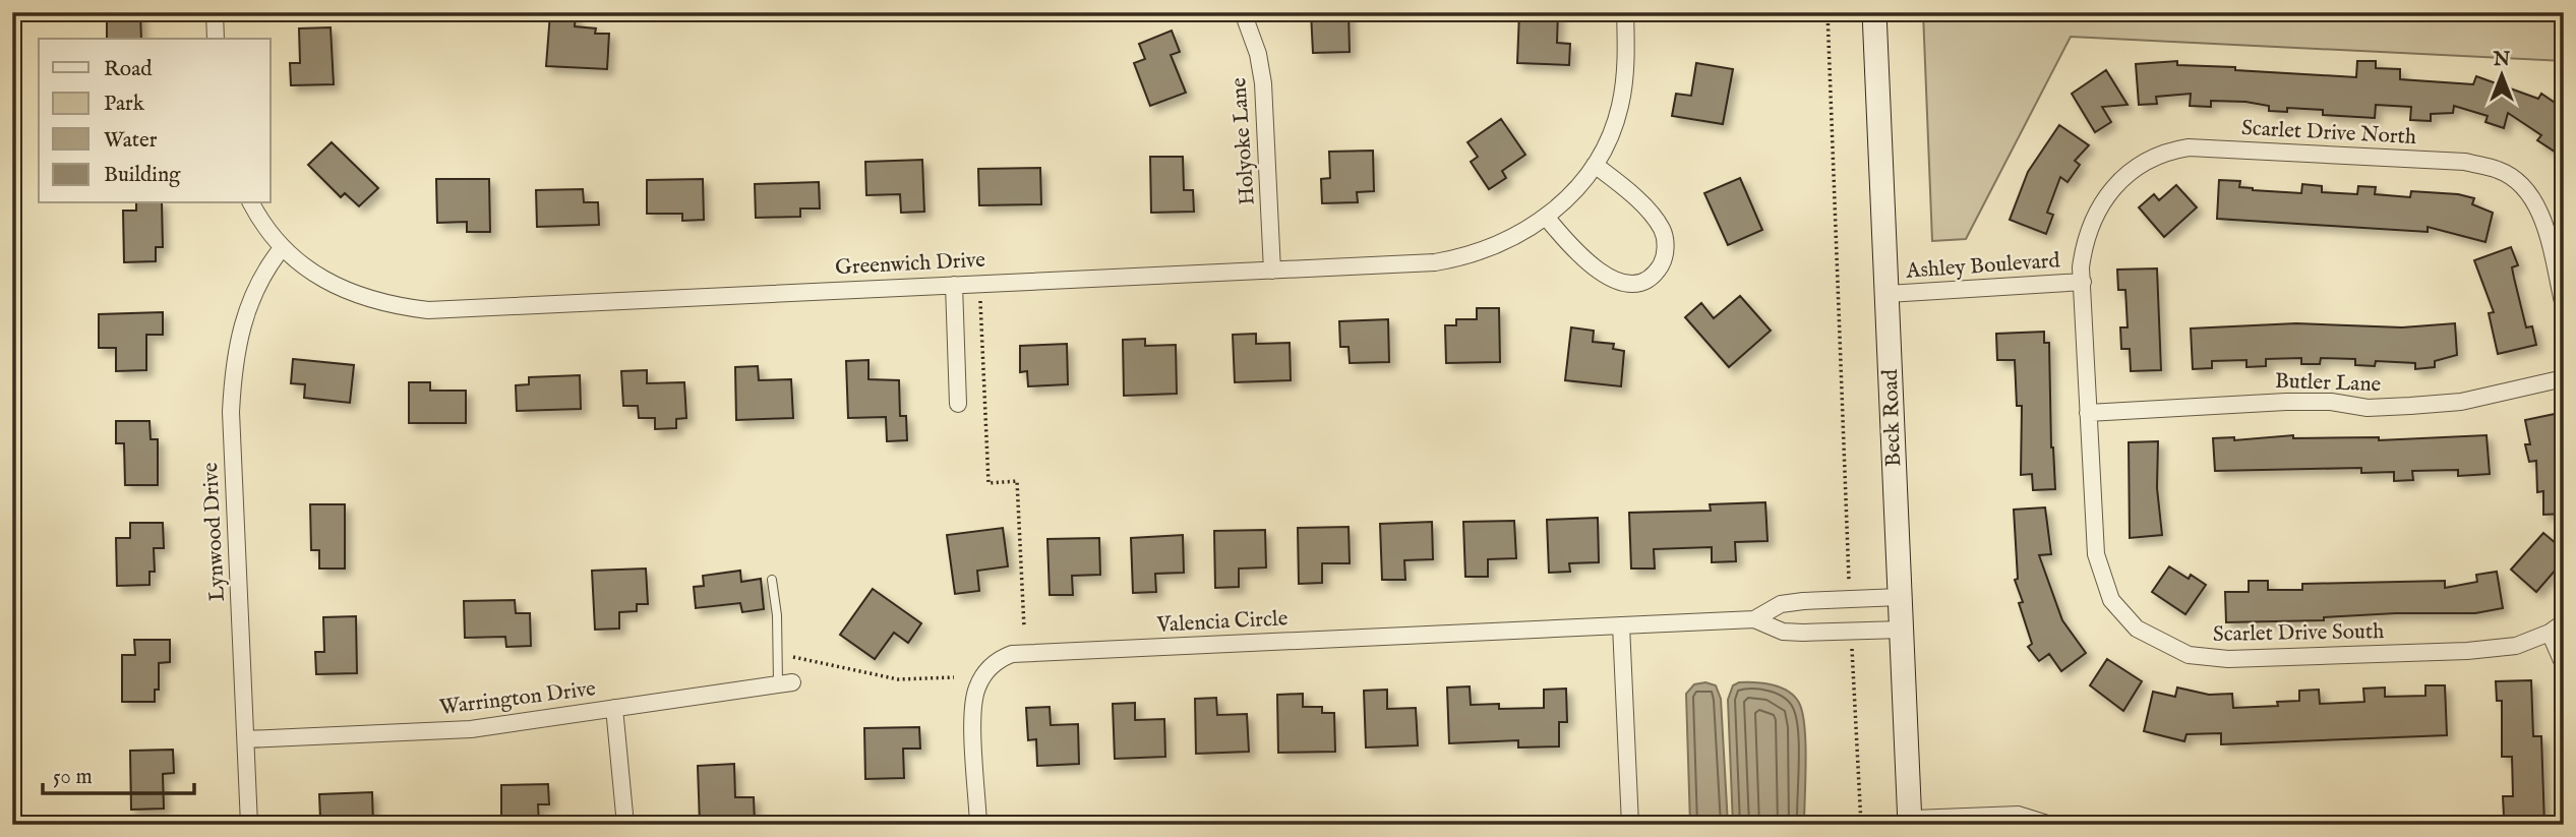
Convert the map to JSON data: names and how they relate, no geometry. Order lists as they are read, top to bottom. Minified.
{"streets":{"main road":["Beck Road"],"street":["Scarlet Drive North","Holyoke Lane","Greenwich Drive","Ashley Boulevard","Butler Lane","Lynwood Drive","Valencia Circle","Scarlet Drive South","Warrington Drive"]},"crossings":[["Scarlet Drive North","Ashley Boulevard"],["Scarlet Drive North","Scarlet Drive South"],["Holyoke Lane","Greenwich Drive"],["Greenwich Drive","Lynwood Drive"],["Ashley Boulevard","Beck Road"],["Ashley Boulevard","Scarlet Drive South"],["Butler Lane","Scarlet Drive South"],["Beck Road","Valencia Circle"],["Lynwood Drive","Warrington Drive"]],"legend":["Road","Park","Water","Building"],"scale_bar":"50 m","north":"top"}
